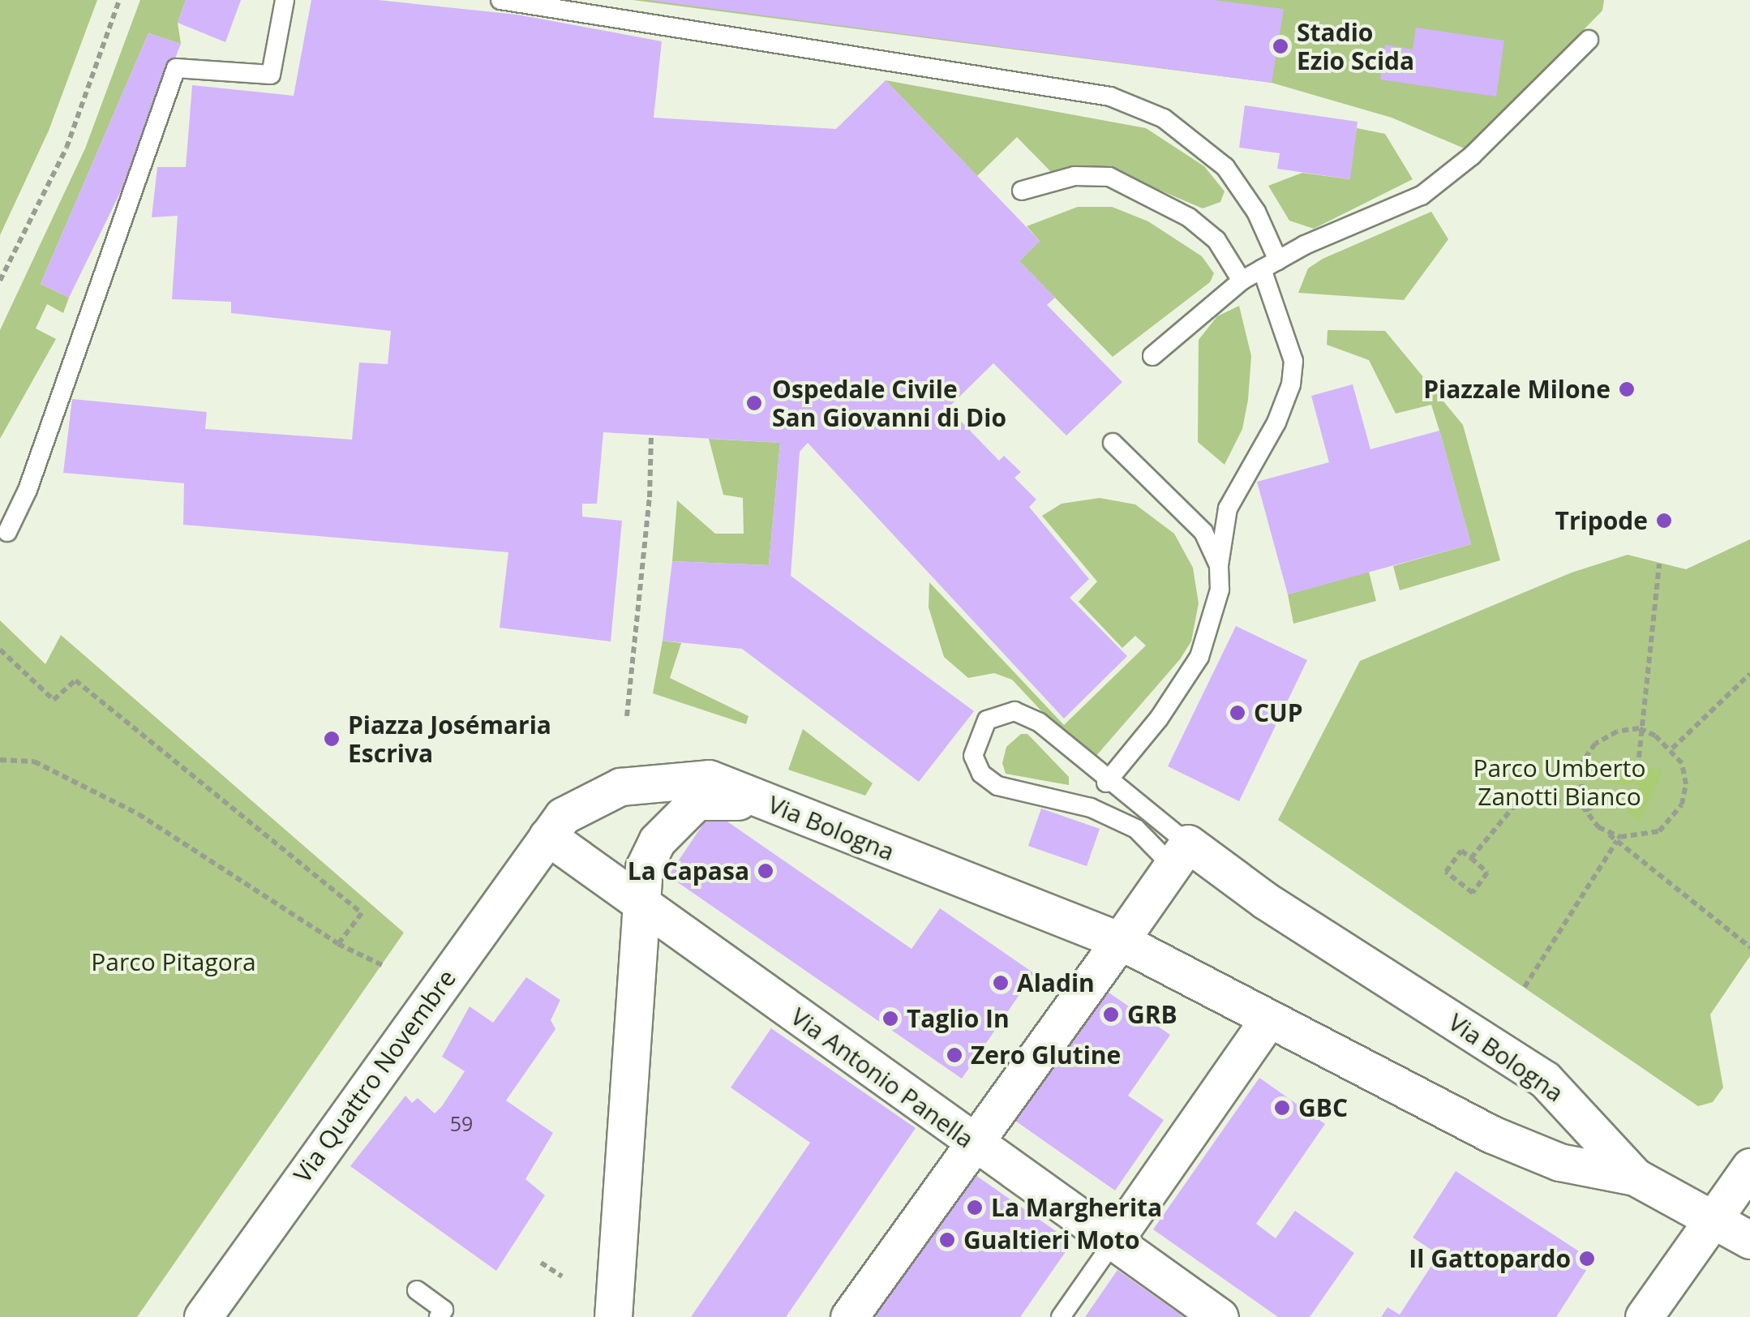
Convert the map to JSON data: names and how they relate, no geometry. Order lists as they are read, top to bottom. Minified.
{"streets":{"street":["Via Bologna","Via Quattro Novembre","Via Antonio Panella"]},"crossings":[["Via Bologna","Via Quattro Novembre"],["Via Bologna","Via Antonio Panella"],["Via Quattro Novembre","Via Antonio Panella"]],"parks":["Parco Umberto Zanotti Bianco","Parco Pitagora"],"places":["Stadio Ezio Scida","Piazzale Milone","Ospedale Civile San Giovanni di Dio","Tripode","CUP","Piazza Josémaria Escriva","La Capasa","Aladin","GRB","Taglio In","Zero Glutine","GBC","La Margherita","Gualtieri Moto","Il Gattopardo"],"house_numbers":["59"]}
